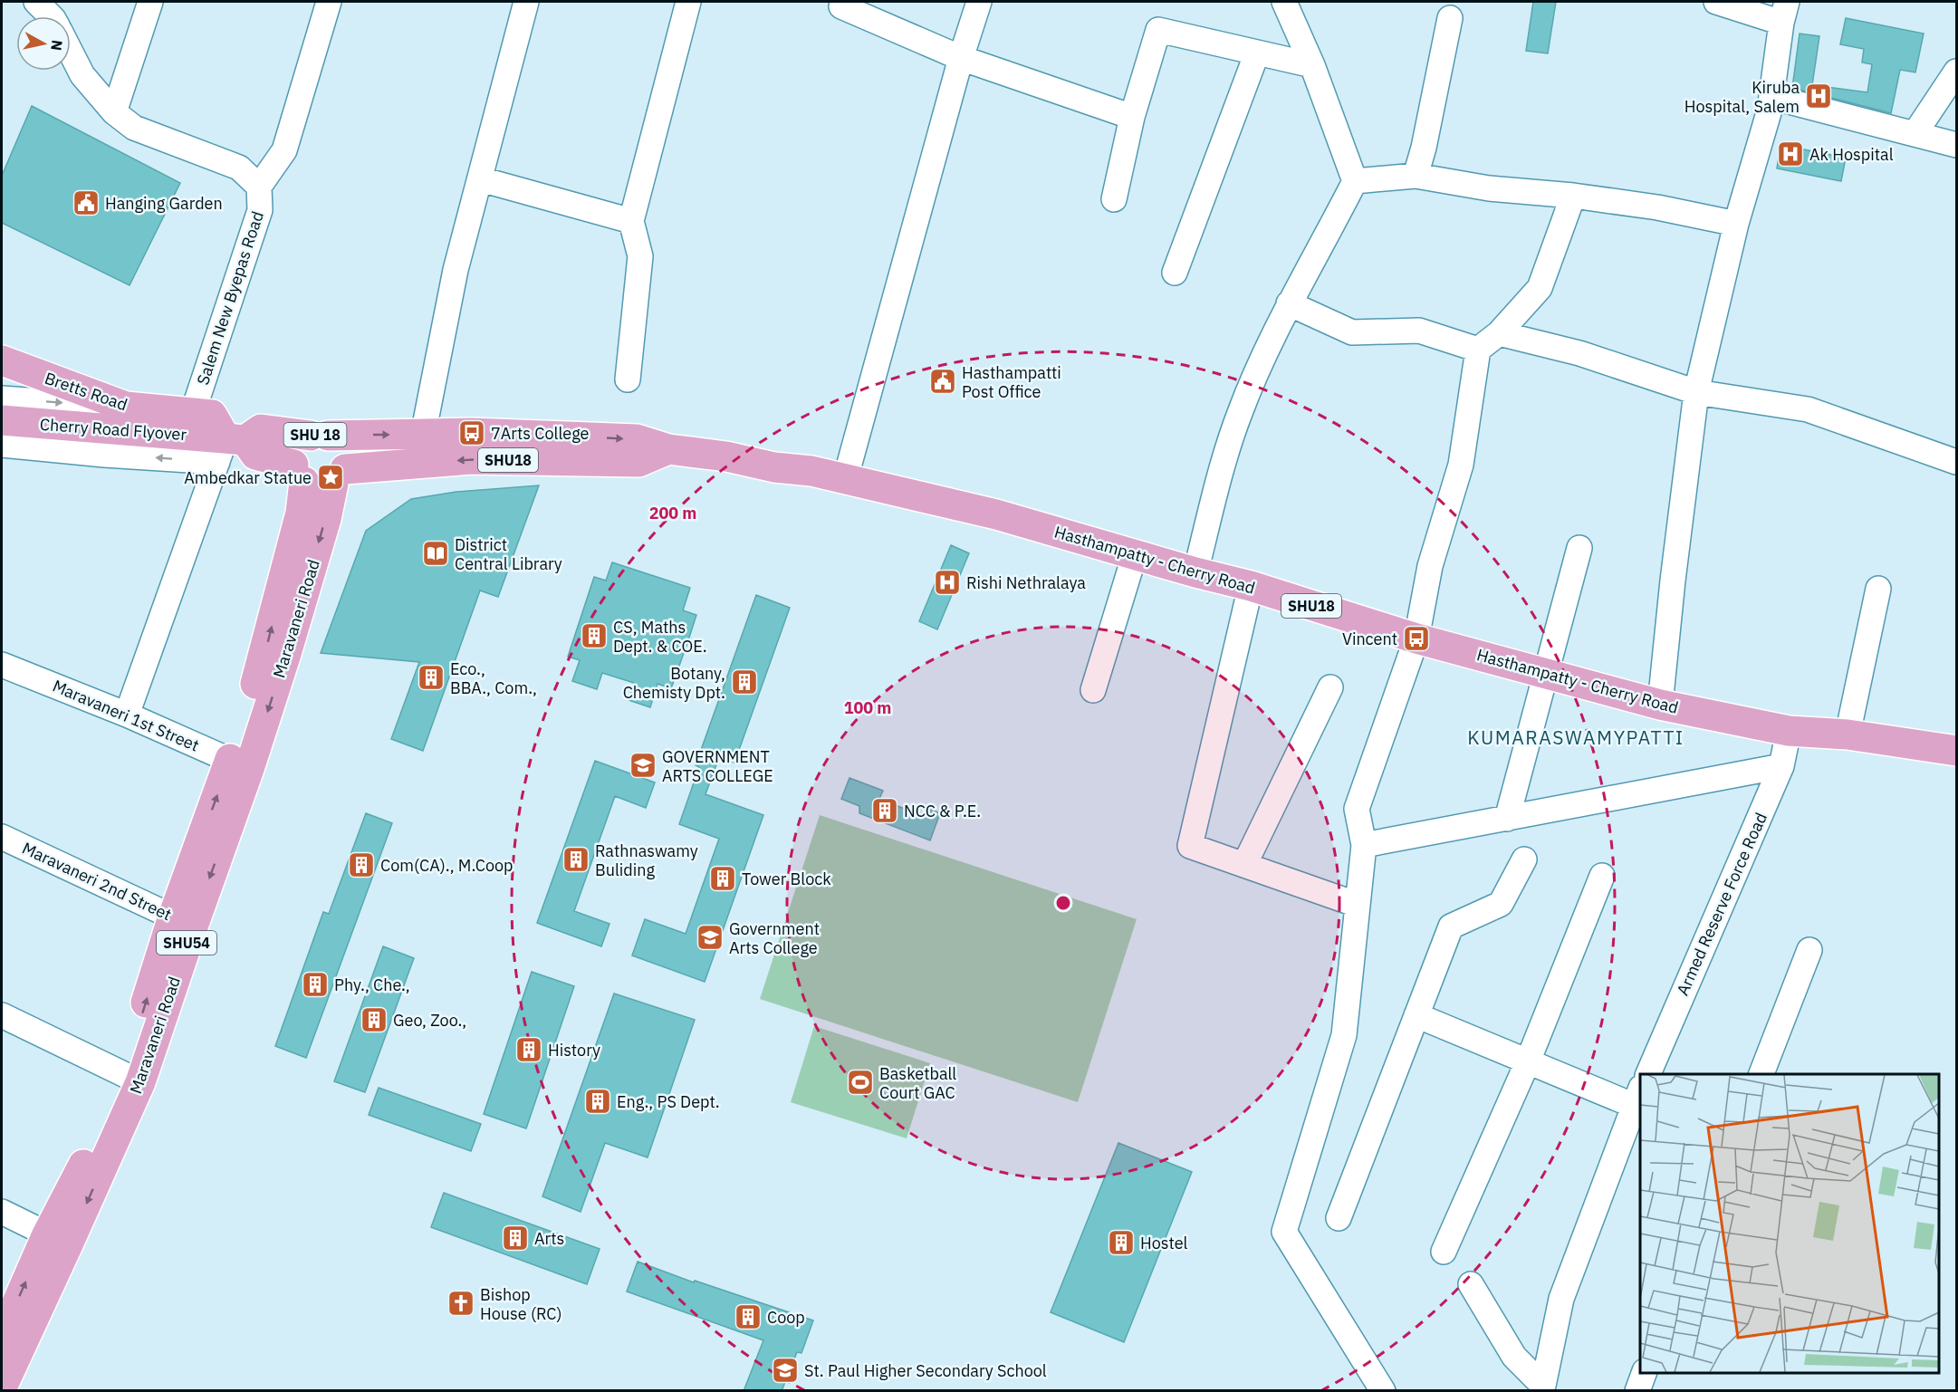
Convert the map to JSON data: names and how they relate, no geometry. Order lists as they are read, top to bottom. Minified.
{"streets":{"main road":["Bretts Road","Cherry Road Flyover","SHU 18","SHU18","Hasthampatty - Cherry Road","Maravaneri Road","SHU54"],"street":["Salem New Byepas Road","Maravaneri 1st Street","Maravaneri 2nd Street","Armed Reserve Force Road"]},"crossings":[["Salem New Byepas Road","Bretts Road"],["Salem New Byepas Road","Cherry Road Flyover"],["Salem New Byepas Road","Hasthampatty - Cherry Road"],["Salem New Byepas Road","Maravaneri 1st Street"],["Bretts Road","Cherry Road Flyover"],["Bretts Road","Hasthampatty - Cherry Road"],["Cherry Road Flyover","Hasthampatty - Cherry Road"],["SHU 18","SHU18"],["SHU 18","Hasthampatty - Cherry Road"],["SHU 18","Maravaneri Road"],["SHU18","Hasthampatty - Cherry Road"],["SHU18","Maravaneri Road"],["Hasthampatty - Cherry Road","Maravaneri Road"],["Hasthampatty - Cherry Road","Armed Reserve Force Road"],["Maravaneri Road","Maravaneri 1st Street"],["Maravaneri Road","Maravaneri 2nd Street"]],"districts":["KUMARASWAMYPATTI"],"places":{"hospital":["Kiruba Hospital, Salem","Ak Hospital","Rishi Nethralaya"],"public building":["Hanging Garden","Hasthampatti Post Office"],"bus stop":["7Arts College","Vincent"],"place":["Ambedkar Statue"],"library":["District Central Library"],"building":["CS, Maths Dept. & COE.","Eco., BBA., Com.,","Botany, Chemisty Dpt.","NCC & P.E.","Rathnaswamy Buliding","Com(CA)., M.Coop","Tower Block","Phy., Che.,","Geo, Zoo.,","History","Eng., PS Dept.","Arts","Hostel","Coop"],"school or university":["GOVERNMENT ARTS COLLEGE","Government Arts College","St. Paul Higher Secondary School"],"sports":["Basketball Court GAC"],"church":["Bishop House (RC)"]},"north":"right","rings":["200 m","100 m"]}
